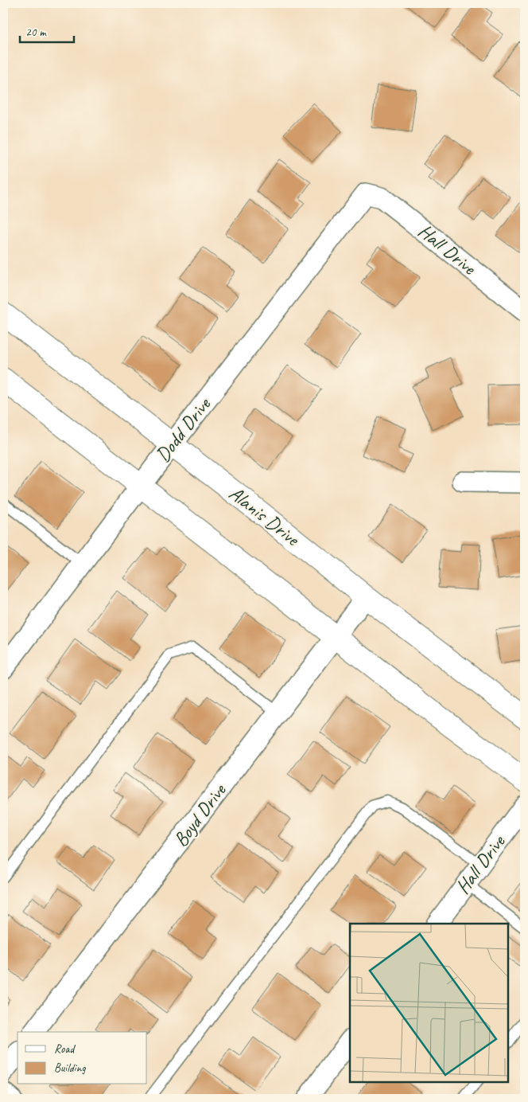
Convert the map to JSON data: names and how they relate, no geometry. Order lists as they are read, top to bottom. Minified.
{"streets":{"main road":["Alanis Drive"],"street":["Hall Drive","Dodd Drive","Boyd Drive"]},"crossings":[["Hall Drive","Dodd Drive"],["Dodd Drive","Alanis Drive"],["Alanis Drive","Boyd Drive"]],"legend":["Road","Building"],"scale_bar":"20 m"}
